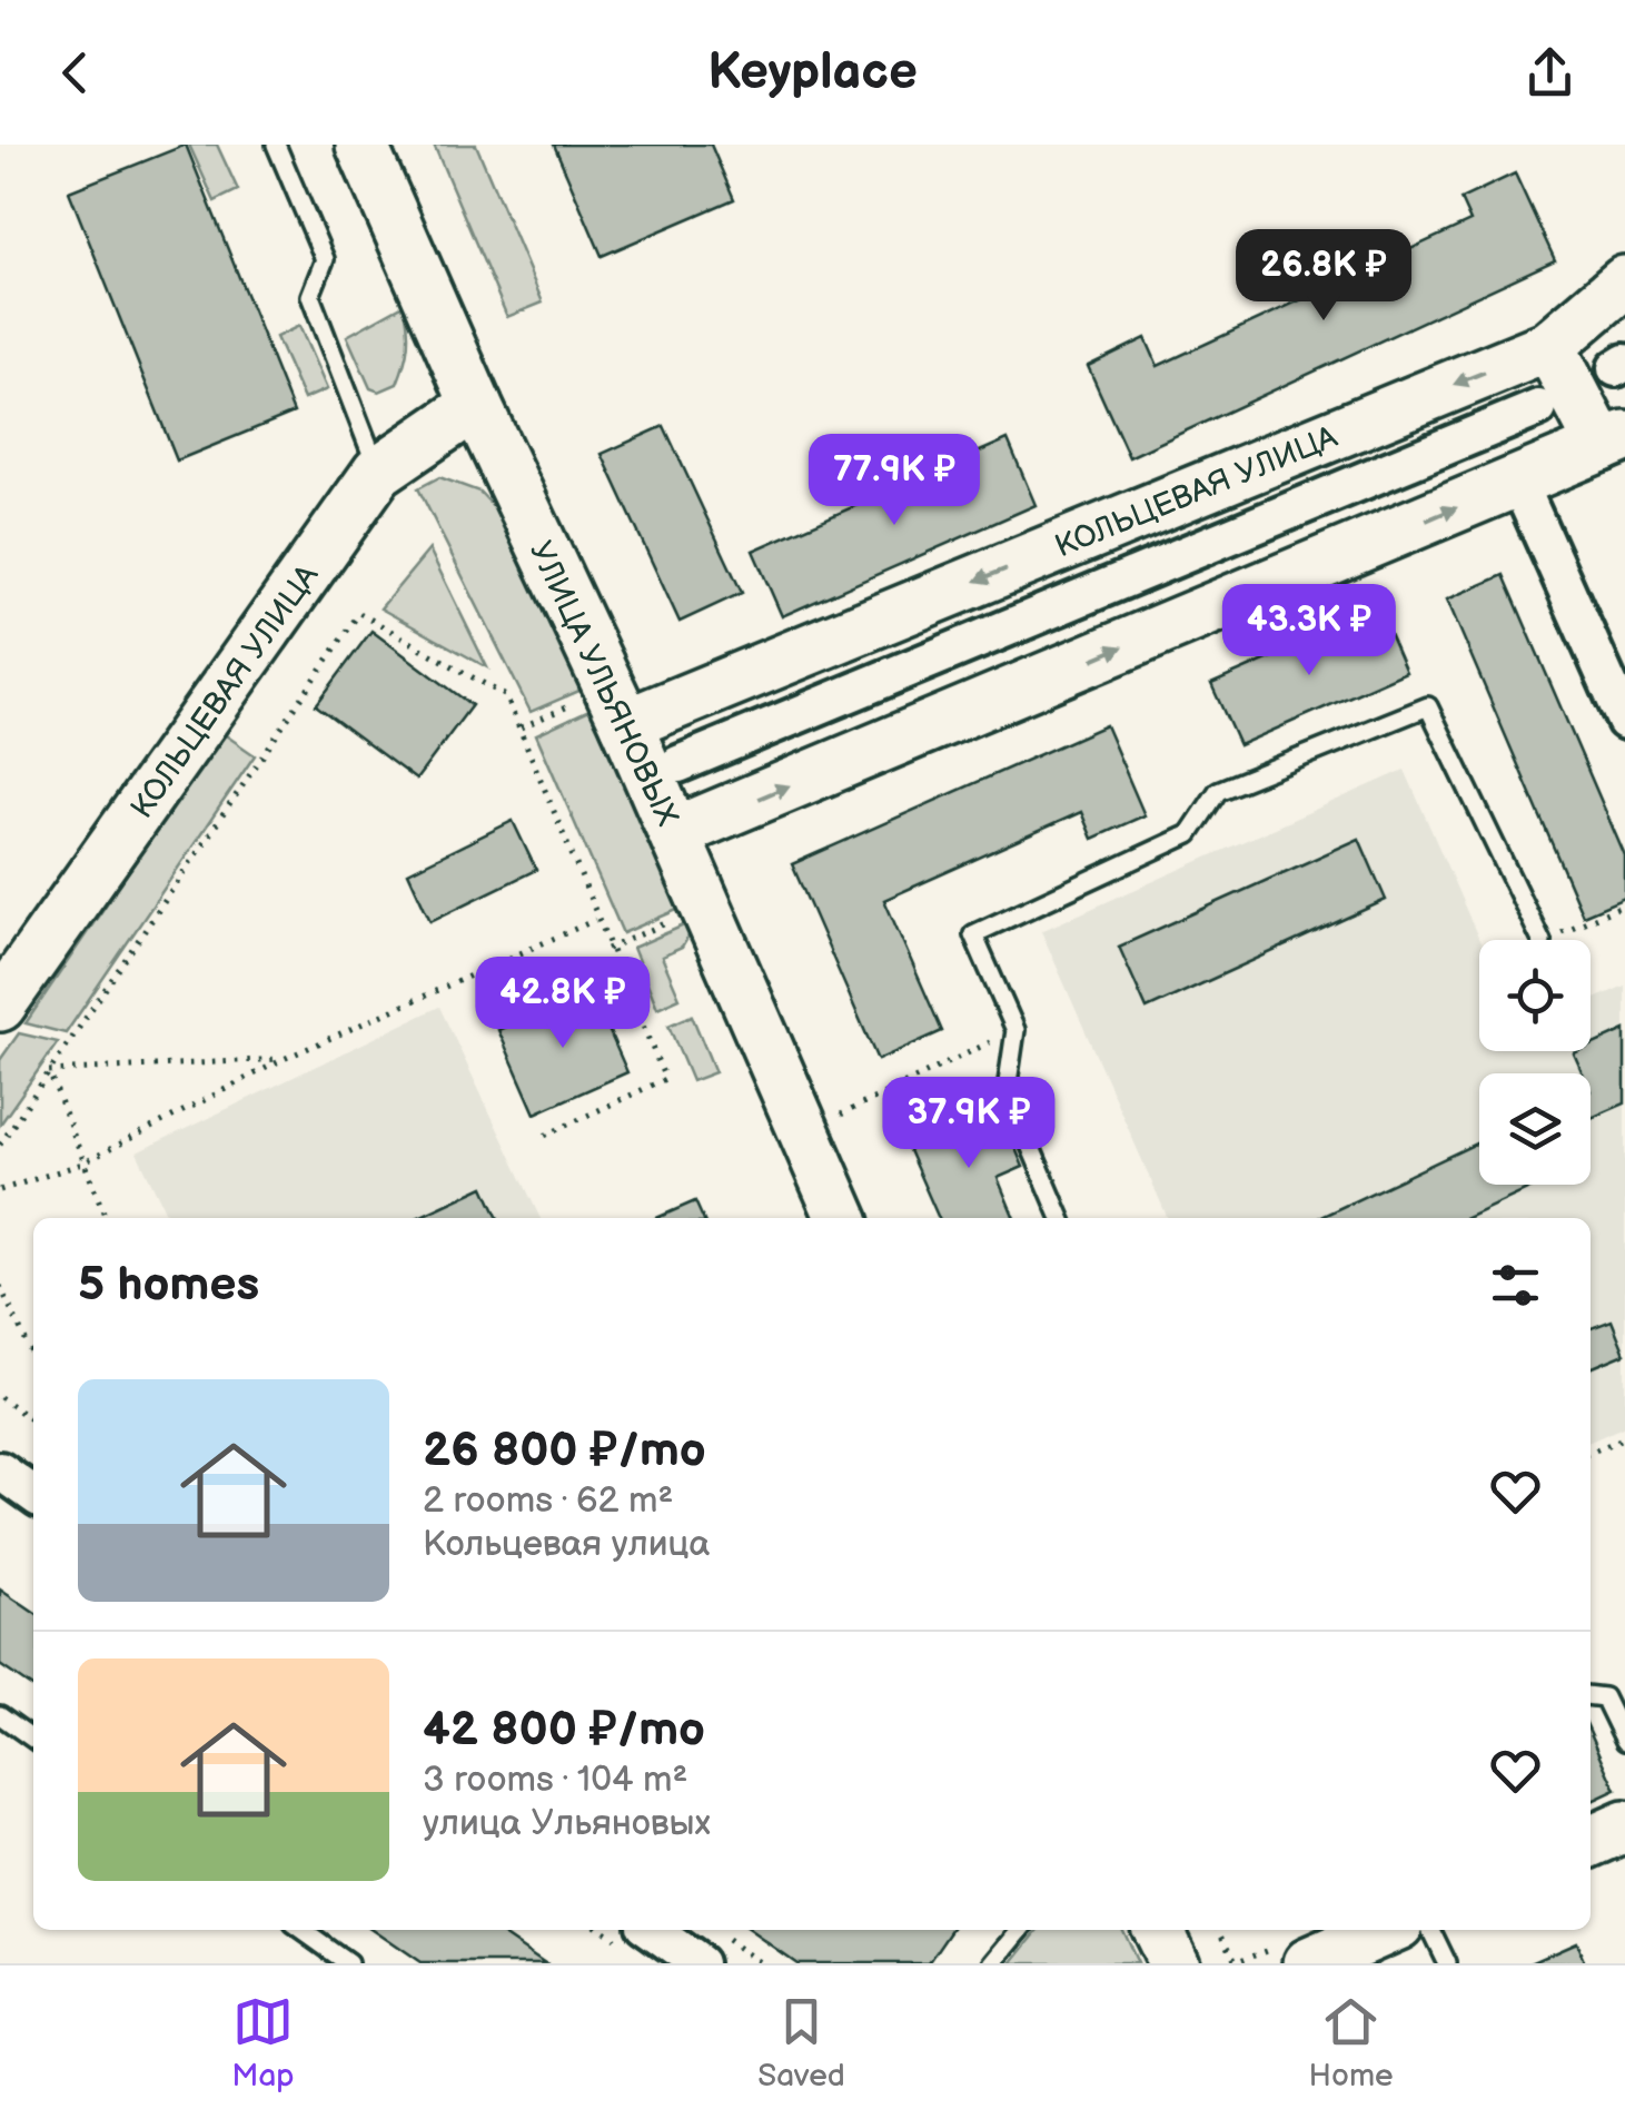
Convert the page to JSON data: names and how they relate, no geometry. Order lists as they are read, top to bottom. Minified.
{"streets":{"main road":["КОЛЬЦЕВАЯ УЛИЦА","УЛИЦА УЛЬЯНОВЫХ"]},"crossings":[["КОЛЬЦЕВАЯ УЛИЦА","УЛИЦА УЛЬЯНОВЫХ"]],"page":{"header":"Keyplace","price":["26.8K ₽","77.9K ₽","43.3K ₽","42.8K ₽","37.9K ₽"],"heading":"5 homes","list":[{"name":"26 800 ₽/mo","note":"2 rooms · 62 m² · Кольцевая улица"},{"name":"42 800 ₽/mo","note":"3 rooms · 104 m² · улица Ульяновых"}],"tabs":["Map","Saved","Home"]}}
